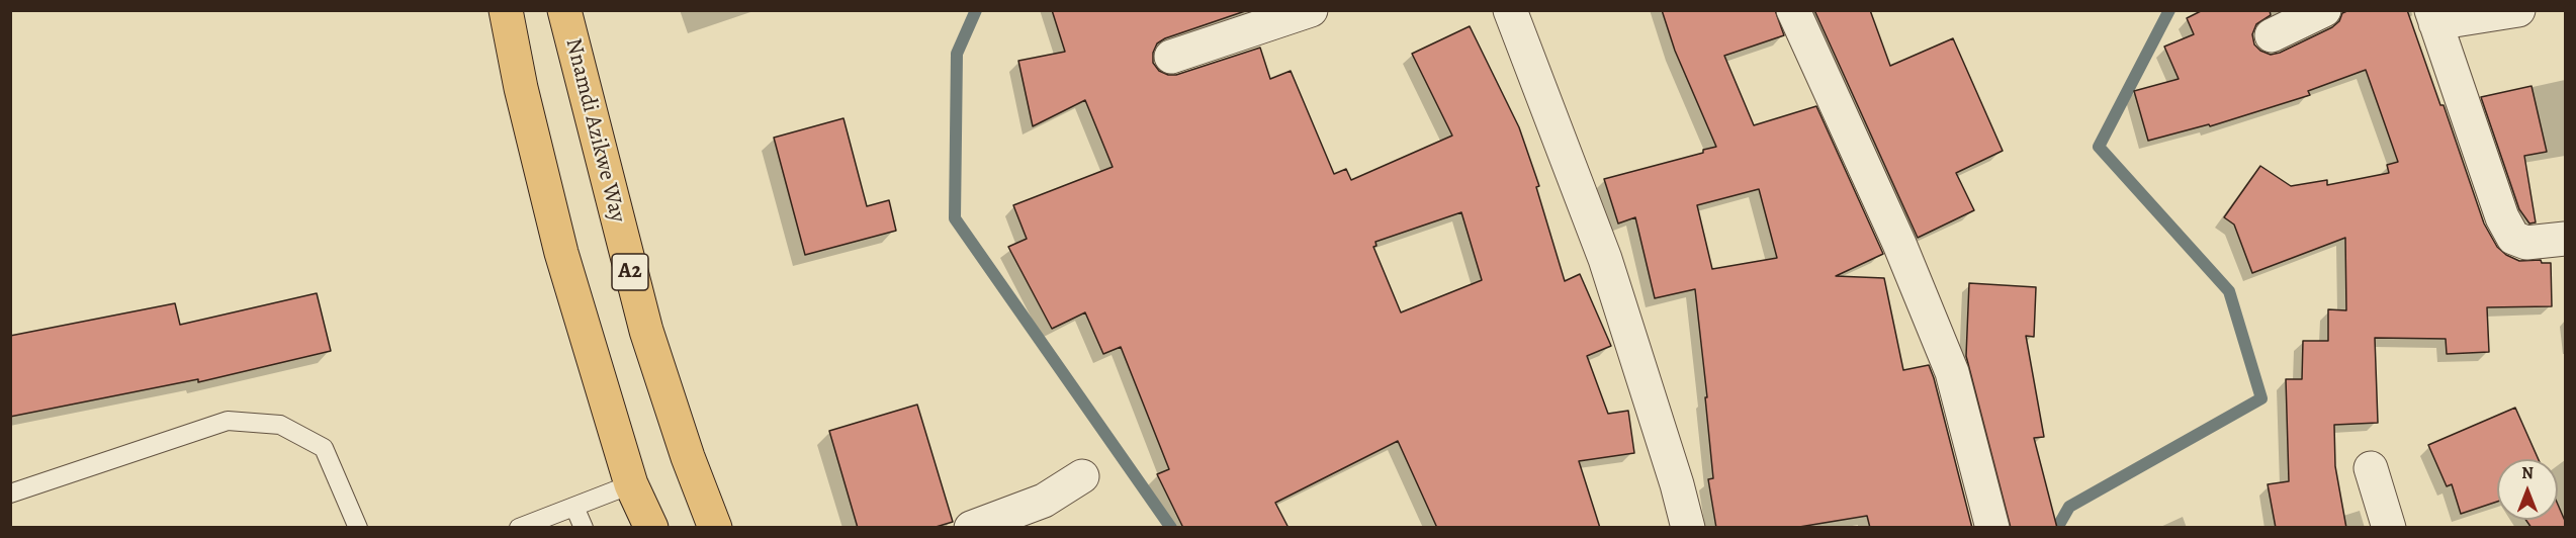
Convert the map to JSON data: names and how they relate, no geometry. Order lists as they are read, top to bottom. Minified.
{"streets":{"highway":["Nnamdi Azikwe Way","A2"]},"north":"top"}
